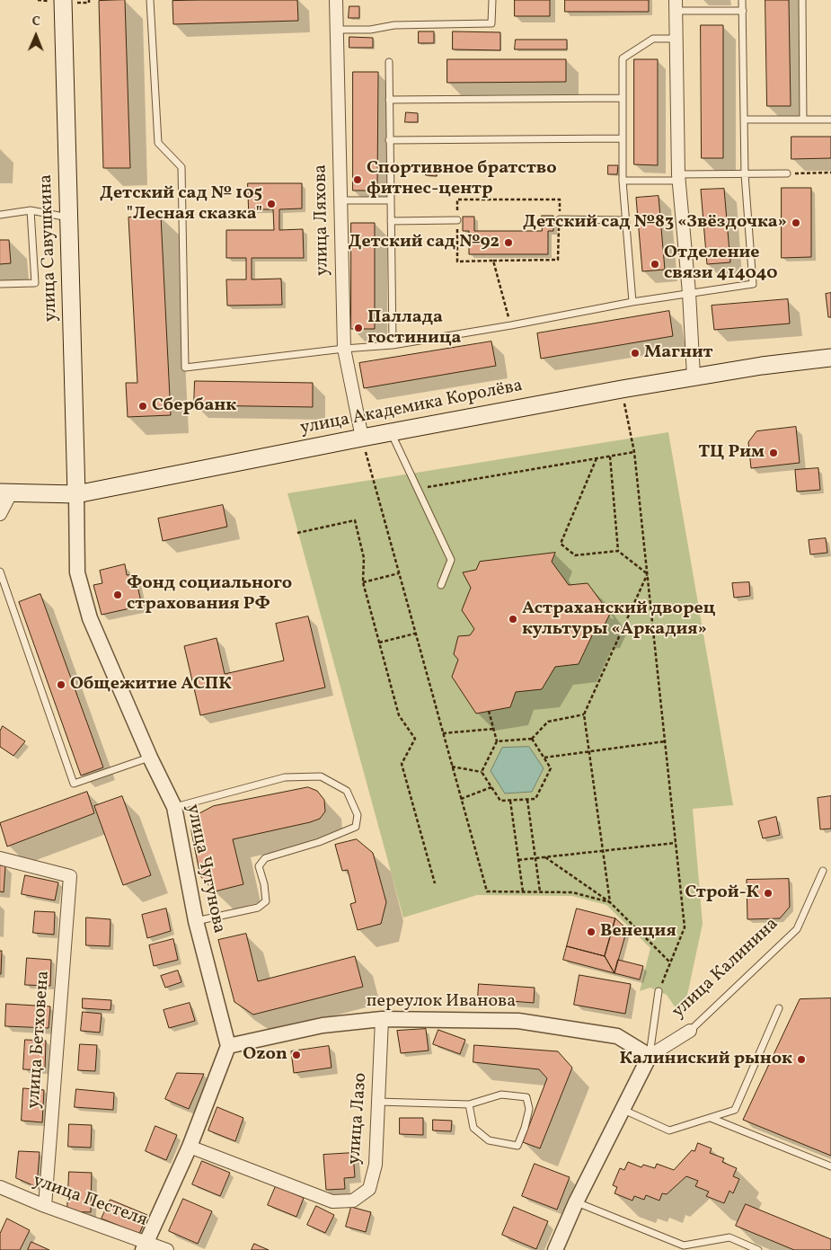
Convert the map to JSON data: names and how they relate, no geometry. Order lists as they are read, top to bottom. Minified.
{"streets":{"main road":["улица Савушкина","улица Академика Королёва"],"street":["улица Ляхова","улица Чугунова","улица Калинина","переулок Иванова","улица Бетховена","улица Лазо","улица Пестеля"]},"crossings":[["улица Ляхова","улица Академика Королёва"],["улица Савушкина","улица Академика Королёва"],["улица Савушкина","улица Чугунова"],["улица Академика Королёва","улица Чугунова"],["улица Чугунова","переулок Иванова"],["улица Калинина","переулок Иванова"],["переулок Иванова","улица Лазо"],["улица Бетховена","улица Пестеля"]],"places":["Спортивное братство фитнес-центр","Детский сад № 105 \"Лесная сказка\"","Детский сад №83 «Звёздочка»","Детский сад №92","Отделение связи 414040","Паллада гостиница","Магнит","Сбербанк","ТЦ Рим","Фонд социального страхования РФ","Астраханский дворец культуры «Аркадия»","Общежитие АСПК","Строй-К","Венеция","Ozon","Калиниский рынок"],"north":"top"}
